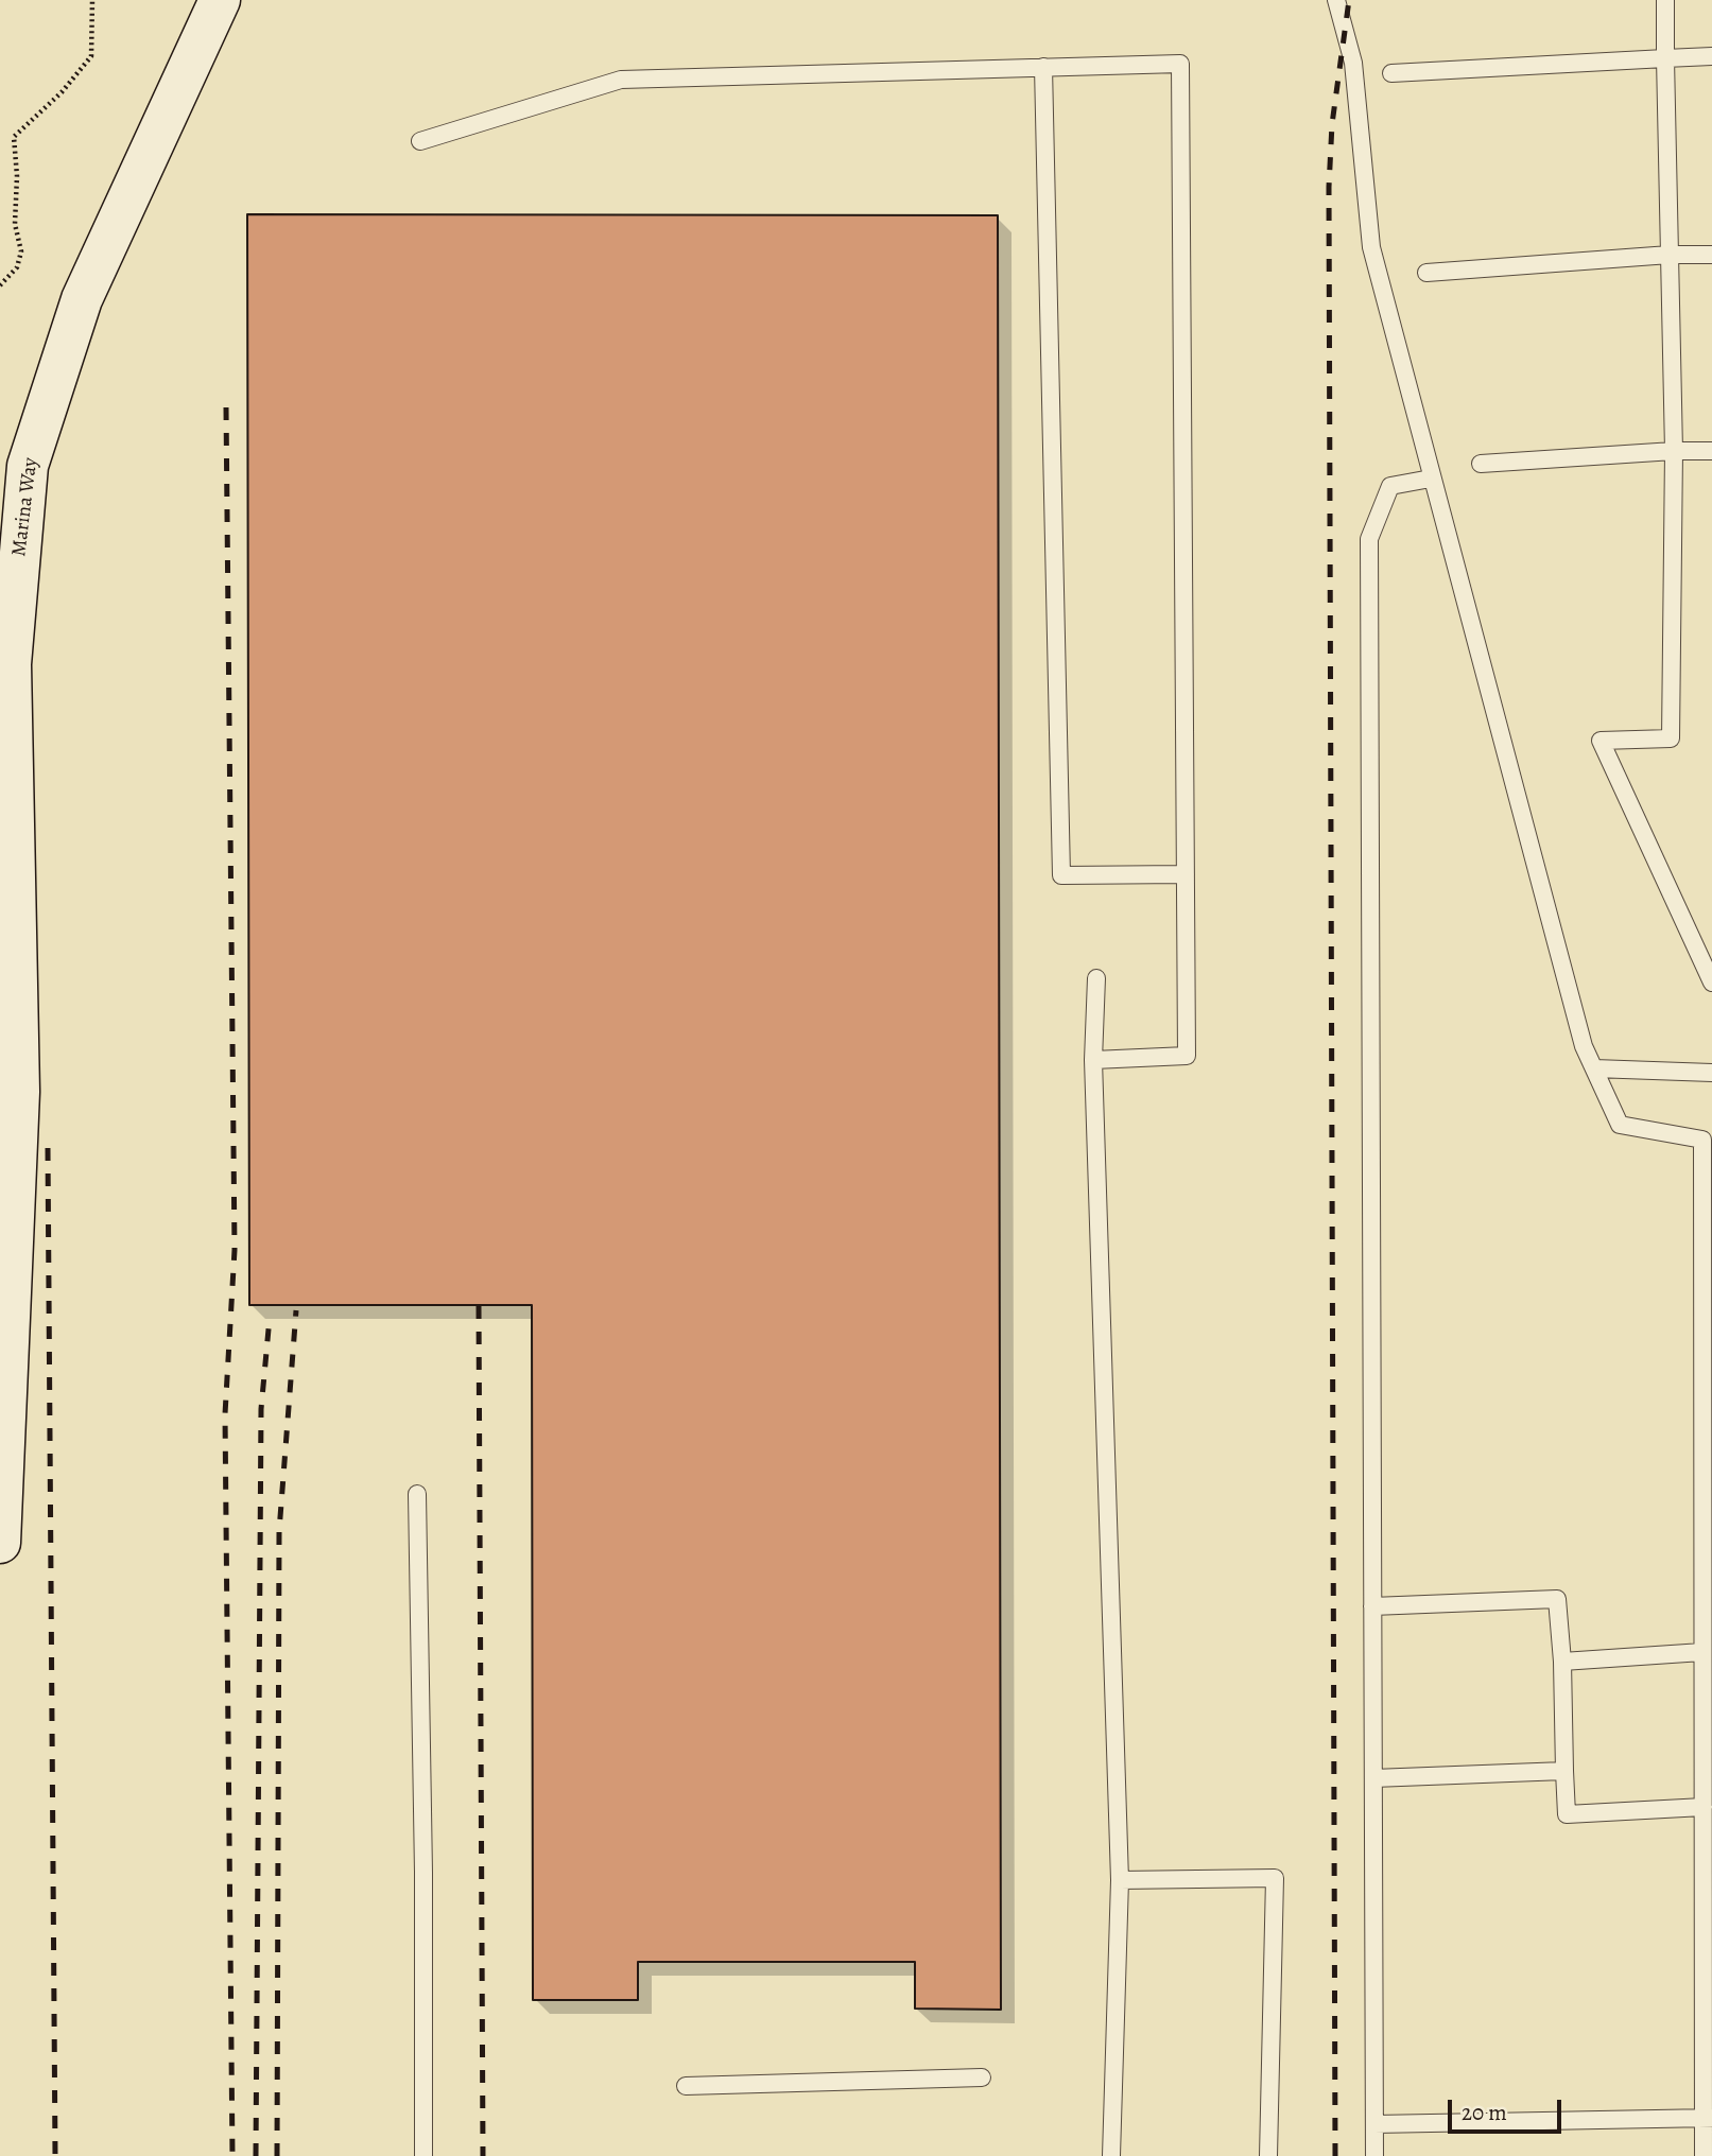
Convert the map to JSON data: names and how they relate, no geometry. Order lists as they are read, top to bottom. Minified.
{"streets":{"street":["Marina Way"]},"scale_bar":"20 m"}
